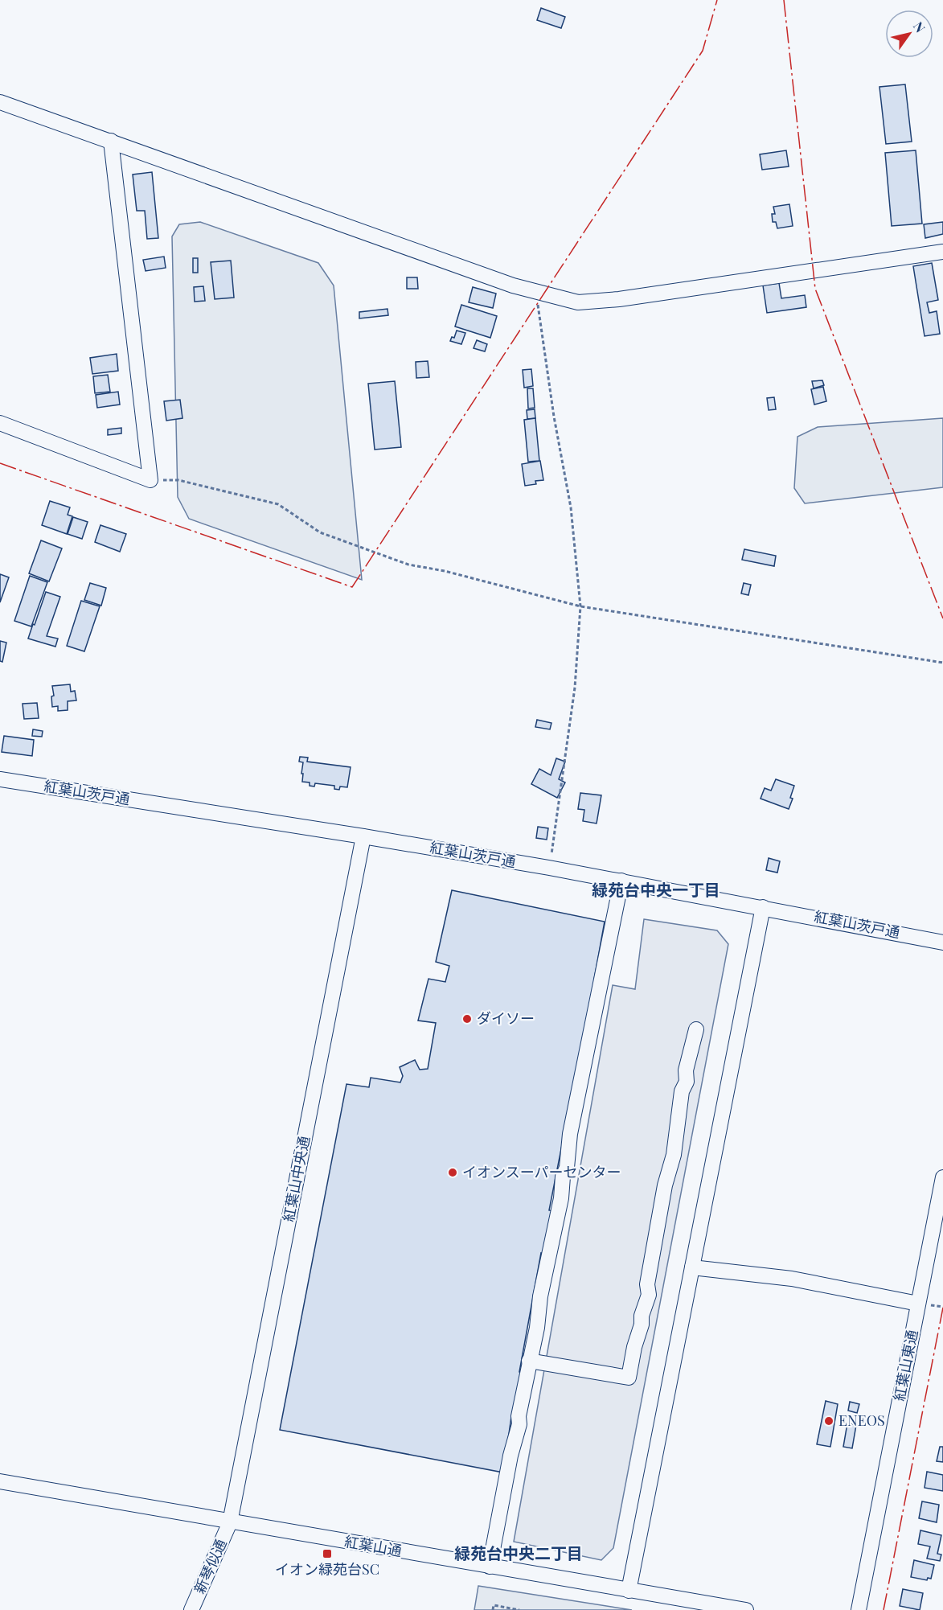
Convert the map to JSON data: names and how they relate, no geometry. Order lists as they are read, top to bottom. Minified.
{"streets":{"street":["紅葉山茨戸通","紅葉山中央通","紅葉山東通","紅葉山通","新琴似通"]},"crossings":[["紅葉山茨戸通","紅葉山中央通"],["紅葉山中央通","紅葉山通"],["紅葉山中央通","新琴似通"],["紅葉山通","新琴似通"]],"districts":["緑苑台中央一丁目","緑苑台中央二丁目"],"places":{"other":["ダイソー","イオンスーパーセンター","ENEOS"],"transit":["イオン緑苑台SC"]},"north":"top right"}
